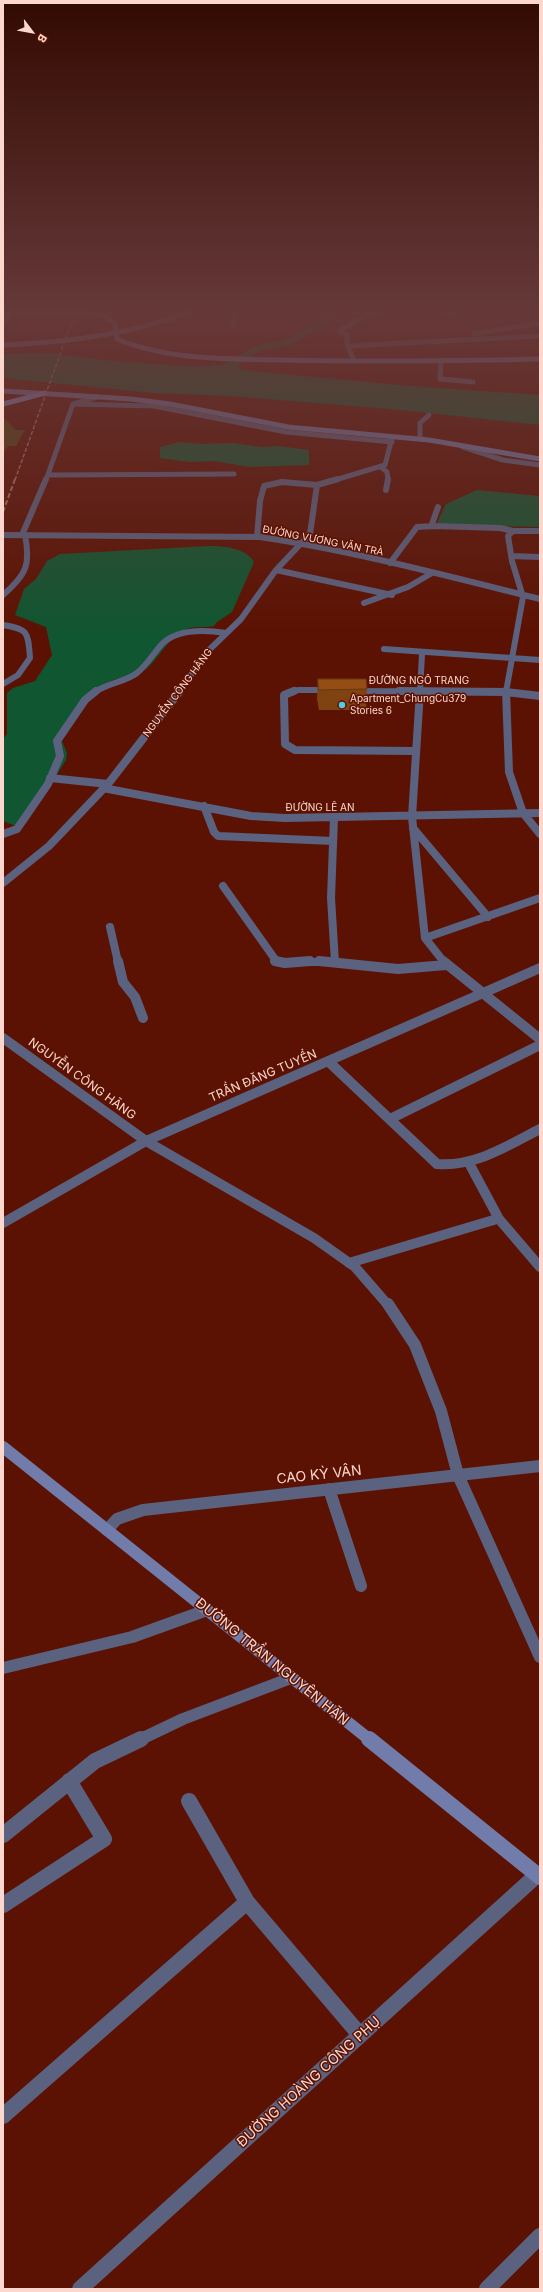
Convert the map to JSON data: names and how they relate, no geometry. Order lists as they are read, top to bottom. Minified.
{"streets":{"street":["ĐƯỜNG VƯƠNG VĂN TRÀ","ĐƯỜNG NGÔ TRANG","NGUYỄN CÔNG HÃNG","ĐƯỜNG LÊ AN","TRẦN ĐĂNG TUYỂN","CAO KỲ VÂN","ĐƯỜNG TRẦN NGUYÊN HÃN","ĐƯỜNG HOÀNG CÔNG PHỤ"]},"crossings":[["ĐƯỜNG VƯƠNG VĂN TRÀ","NGUYỄN CÔNG HÃNG"],["NGUYỄN CÔNG HÃNG","ĐƯỜNG LÊ AN"],["NGUYỄN CÔNG HÃNG","TRẦN ĐĂNG TUYỂN"],["NGUYỄN CÔNG HÃNG","CAO KỲ VÂN"],["CAO KỲ VÂN","ĐƯỜNG TRẦN NGUYÊN HÃN"],["ĐƯỜNG TRẦN NGUYÊN HÃN","ĐƯỜNG HOÀNG CÔNG PHỤ"]],"places":["Apartment_ChungCu379 Stories 6"],"north":"bottom right"}
